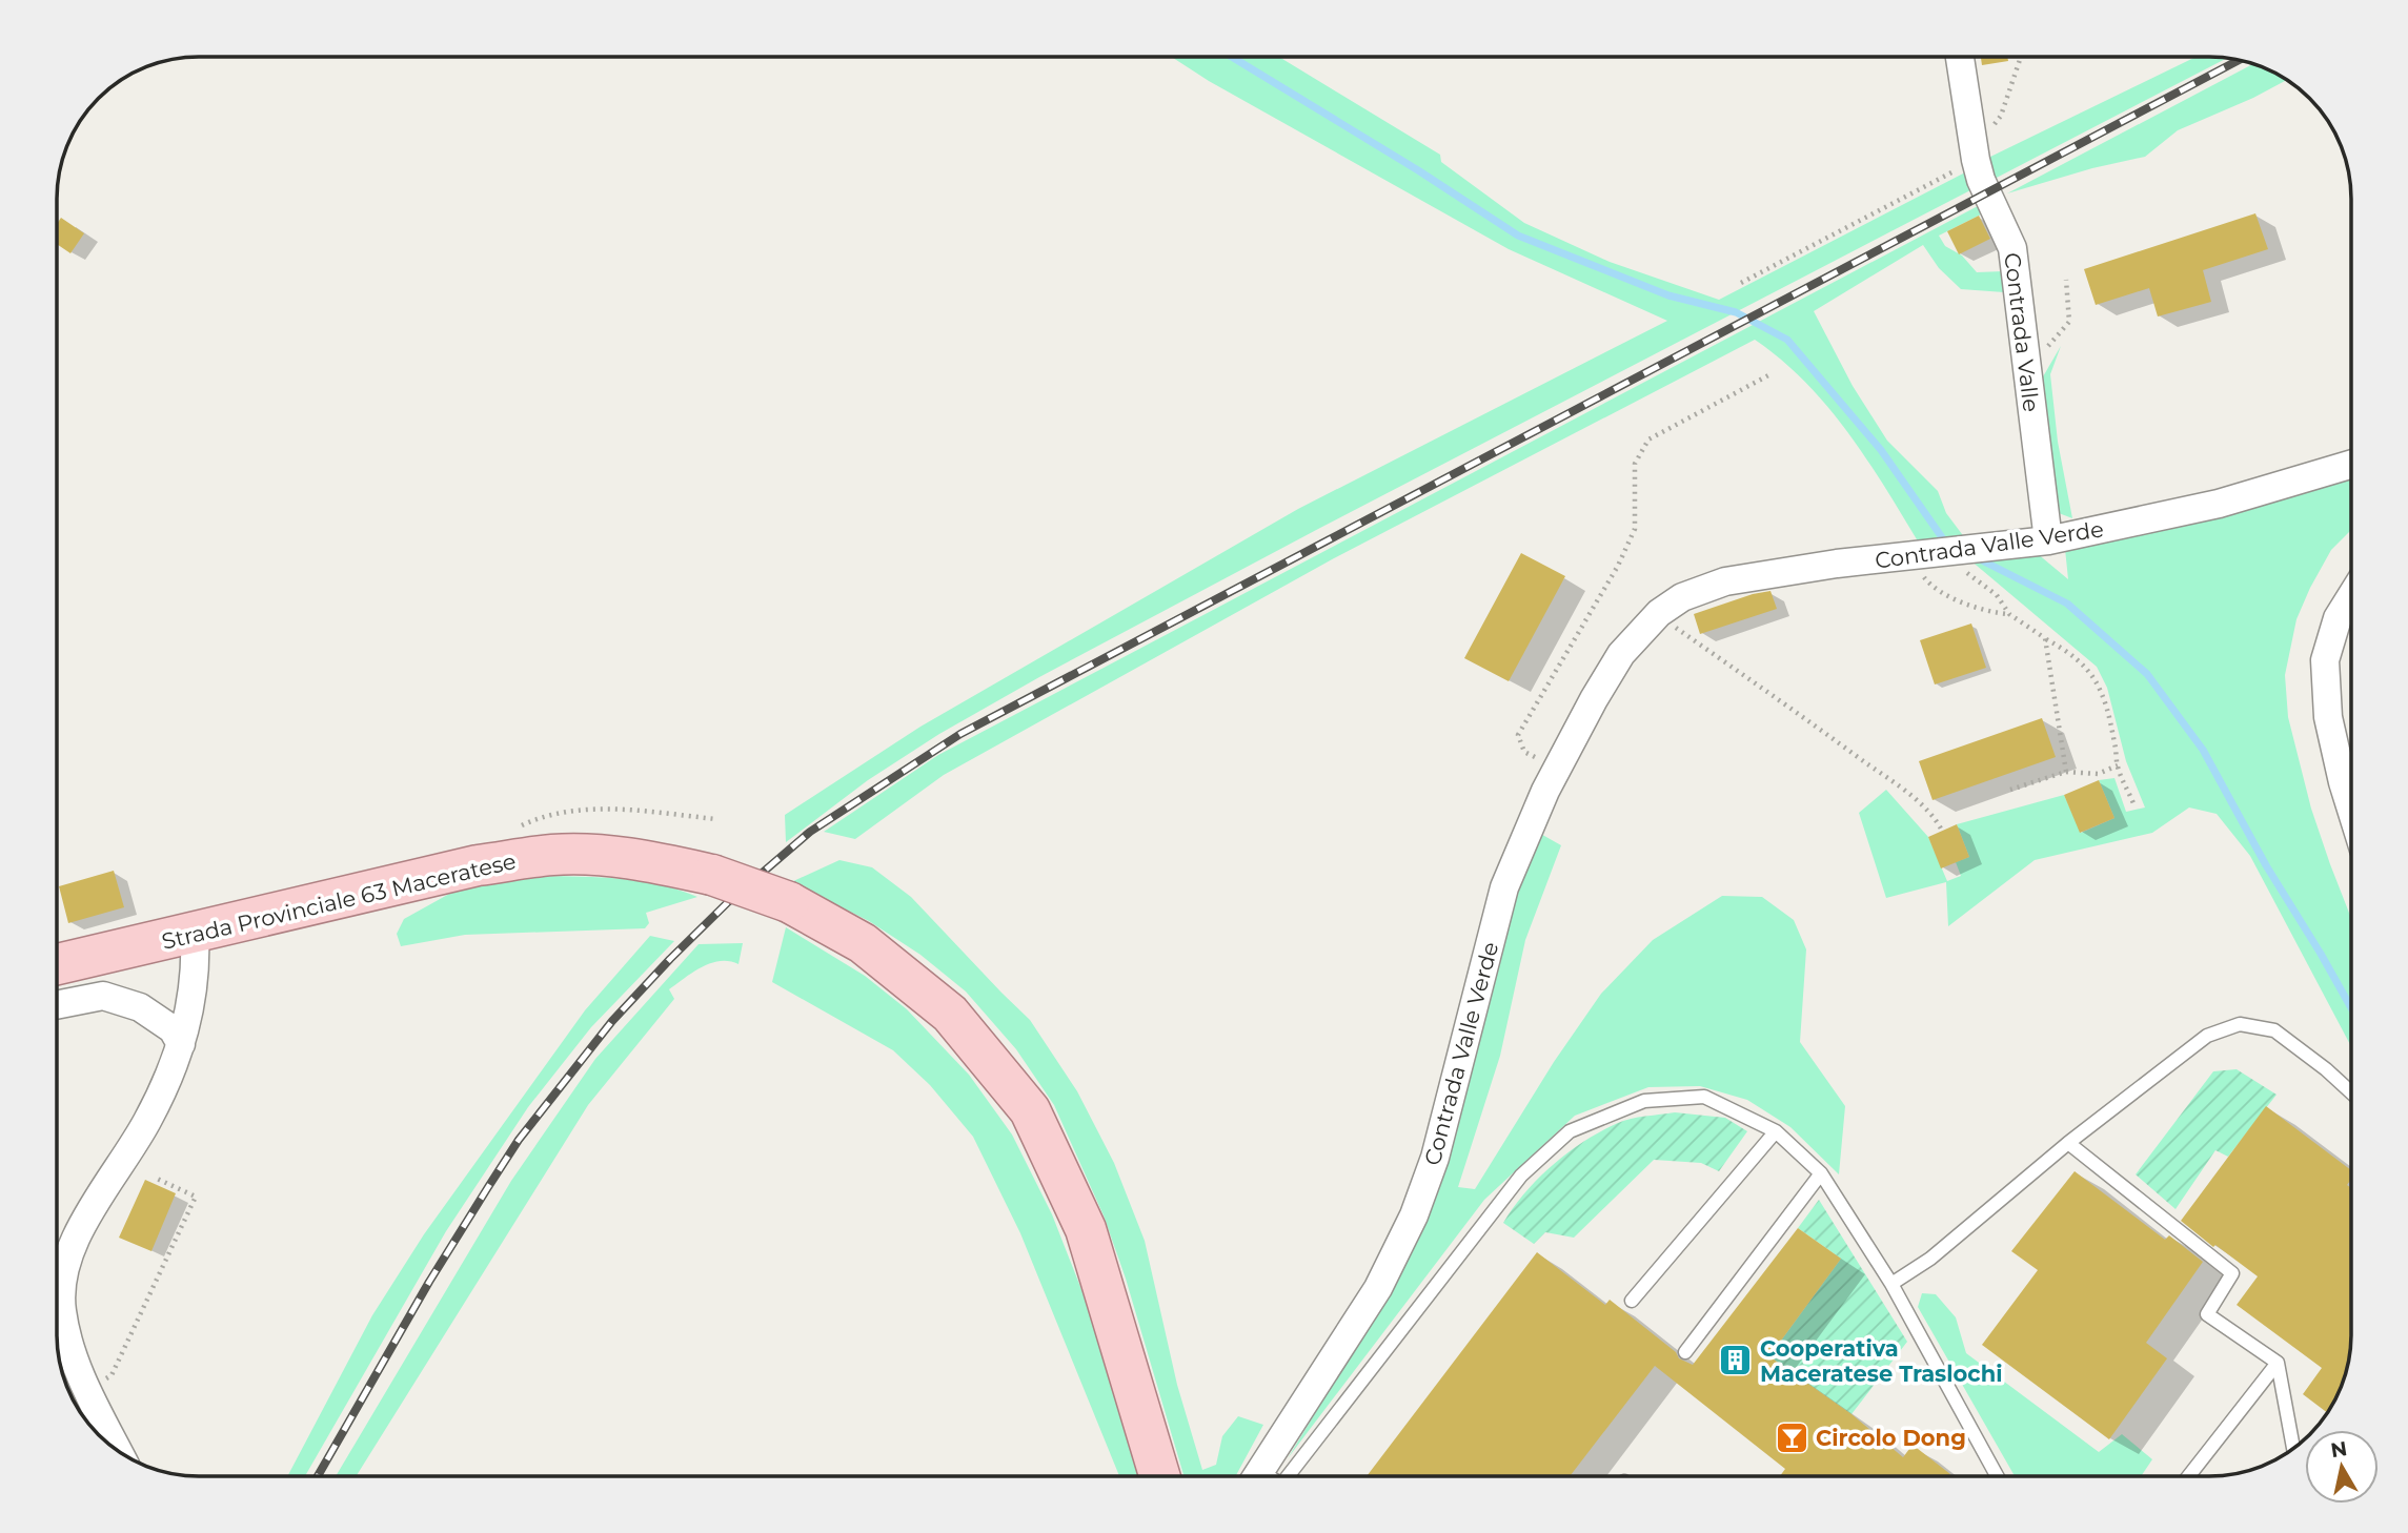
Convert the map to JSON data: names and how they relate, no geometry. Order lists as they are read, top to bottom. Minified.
{"streets":{"main road":["Strada Provinciale 63 Maceratese"],"street":["Contrada Valle","Contrada Valle Verde"]},"crossings":[["Contrada Valle","Contrada Valle Verde"]],"places":{"building":["Cooperativa Maceratese Traslochi"],"bar":["Circolo Dong"]},"north":"top"}
